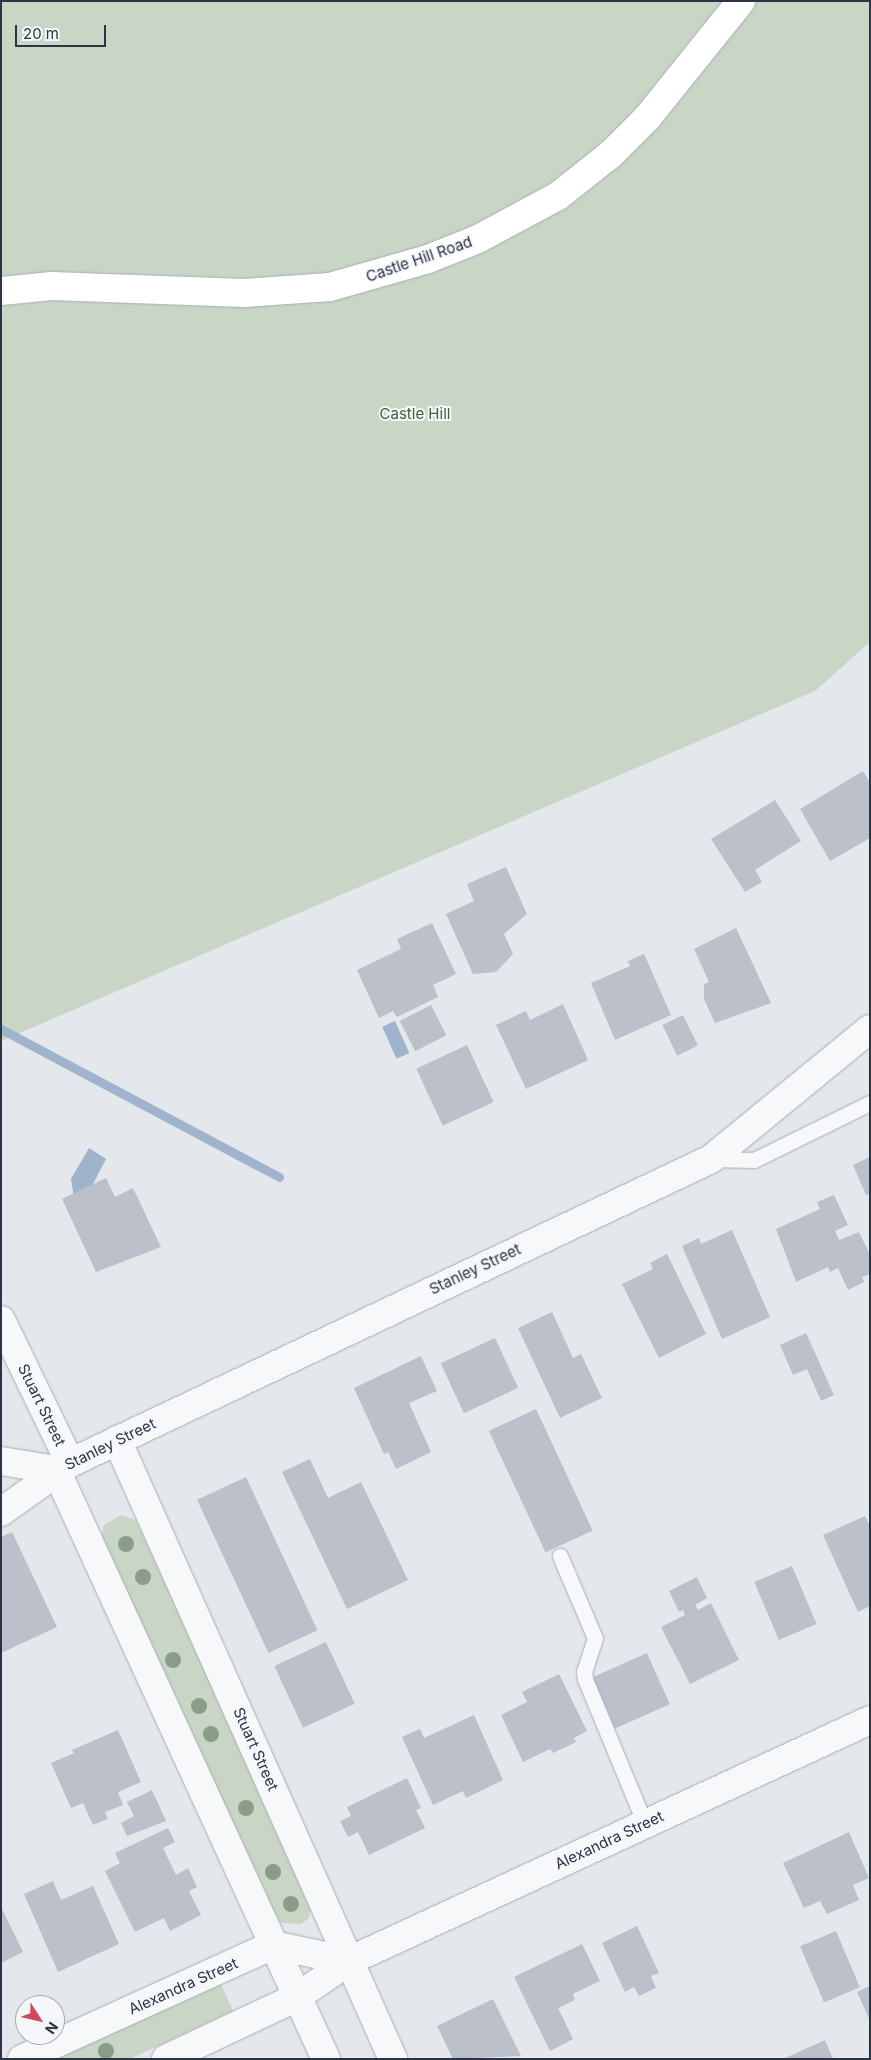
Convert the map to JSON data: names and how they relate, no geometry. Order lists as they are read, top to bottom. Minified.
{"streets":{"main road":["Castle Hill Road"],"street":["Stanley Street","Stuart Street","Alexandra Street"]},"crossings":[["Stanley Street","Stuart Street"],["Stuart Street","Alexandra Street"]],"parks":["Castle Hill"],"scale_bar":"20 m","north":"bottom right"}
